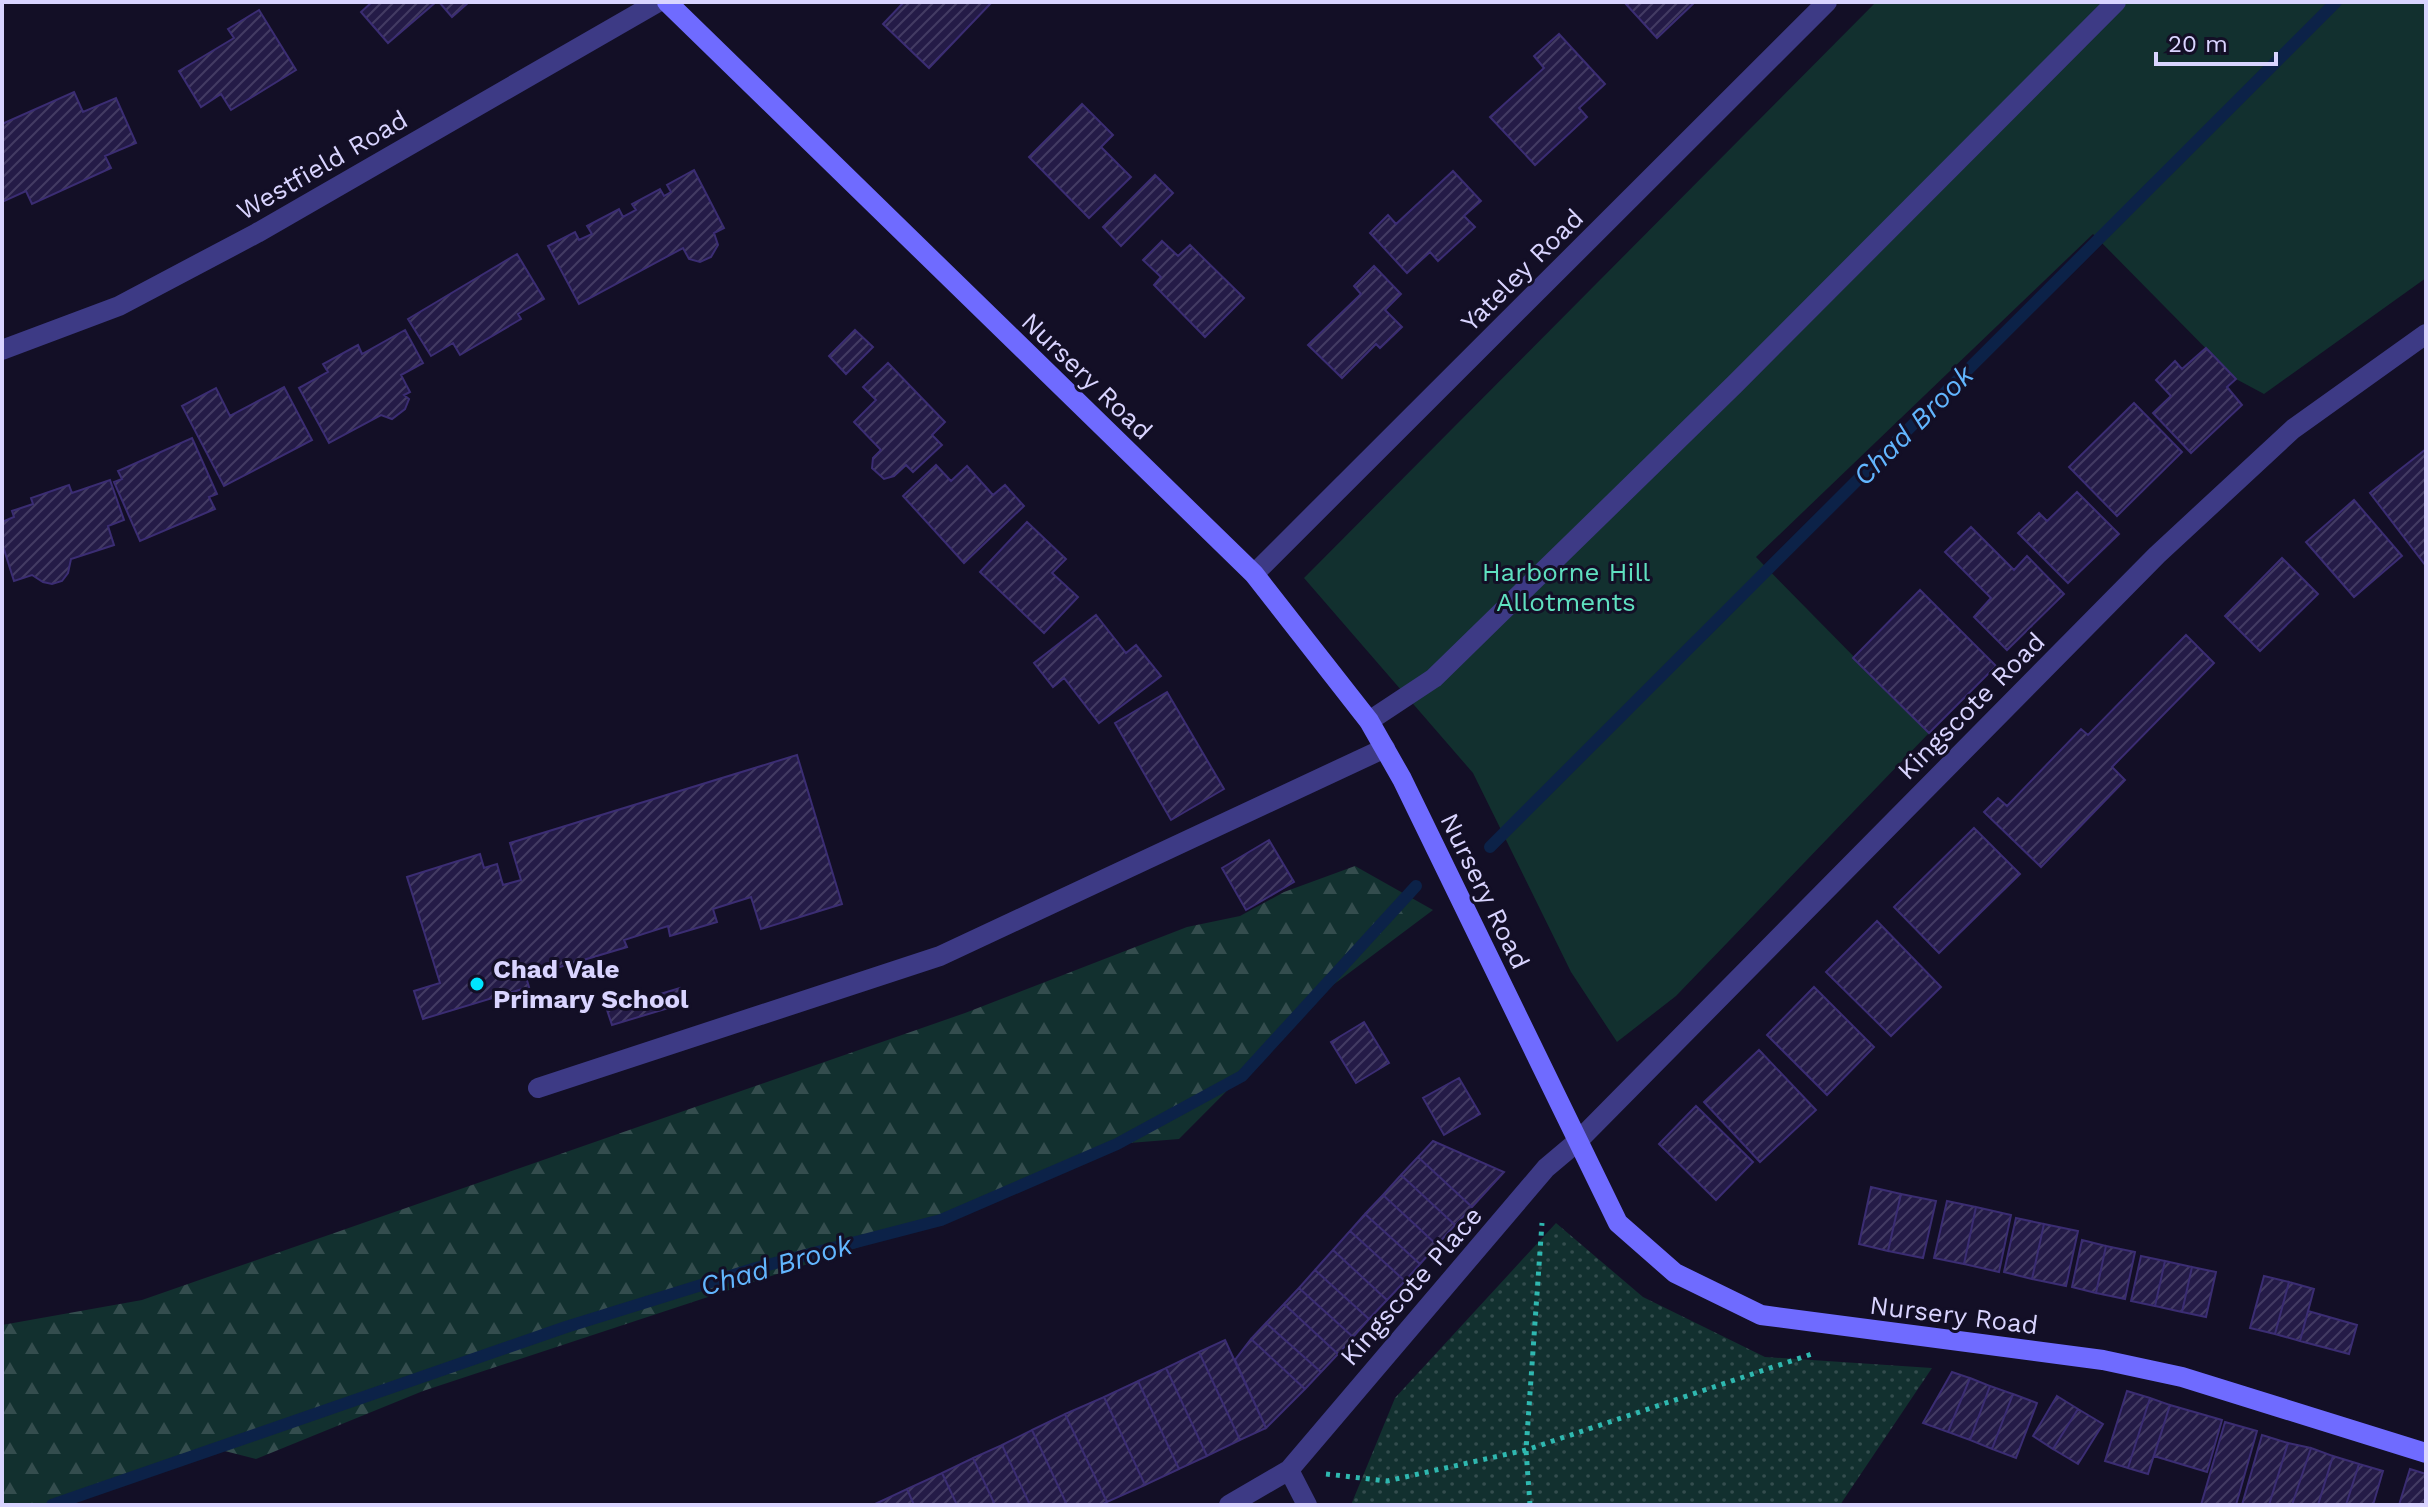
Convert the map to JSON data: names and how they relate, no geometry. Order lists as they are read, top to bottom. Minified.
{"streets":{"main road":["Nursery Road"],"street":["Westfield Road","Yateley Road","Kingscote Road","Kingscote Place"]},"crossings":[["Yateley Road","Nursery Road"],["Nursery Road","Kingscote Road"],["Nursery Road","Kingscote Place"],["Kingscote Road","Kingscote Place"]],"water":["Chad Brook"],"parks":["Harborne Hill Allotments"],"places":["Chad Vale Primary School"],"scale_bar":"20 m"}
